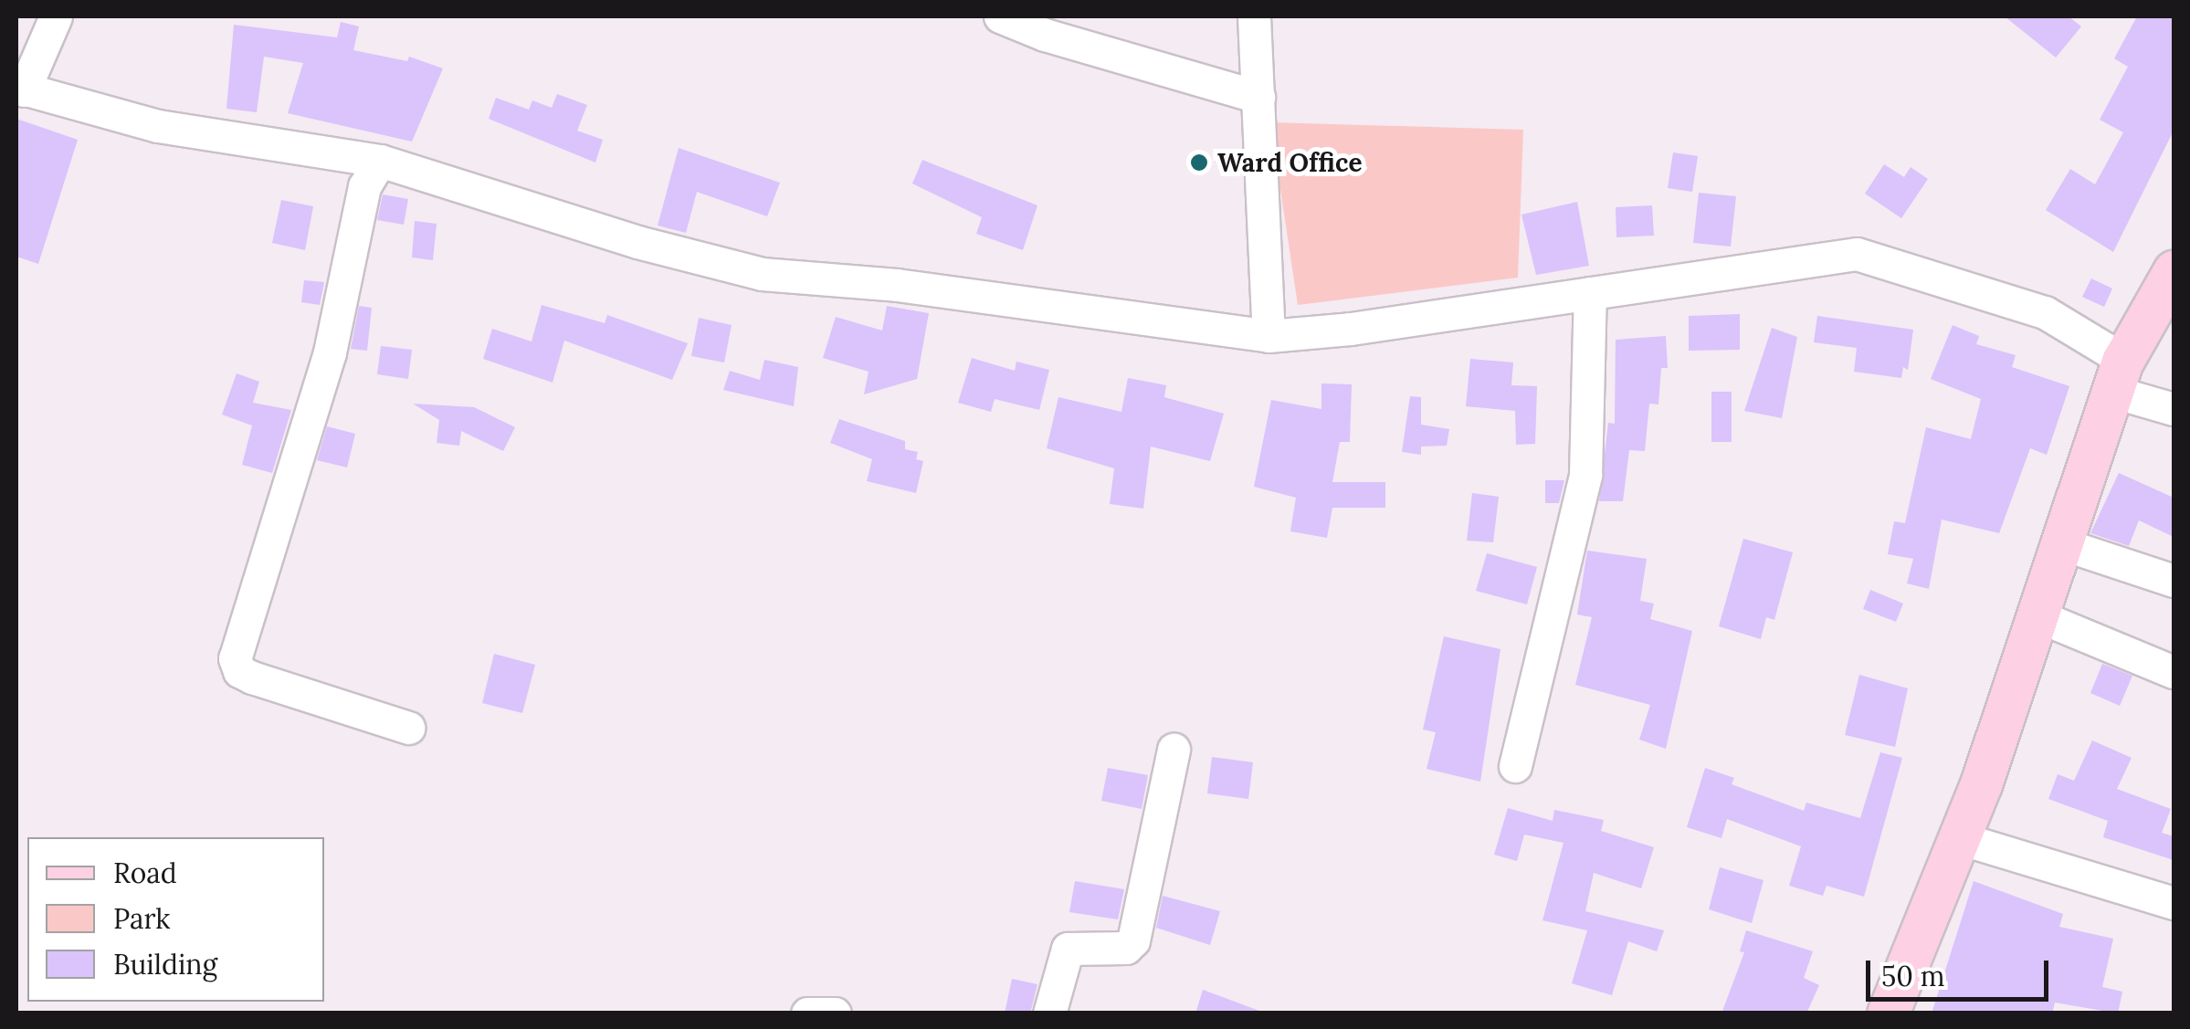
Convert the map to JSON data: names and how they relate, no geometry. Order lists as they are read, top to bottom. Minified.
{"places":["Ward Office"],"legend":["Road","Park","Building"],"scale_bar":"50 m"}
